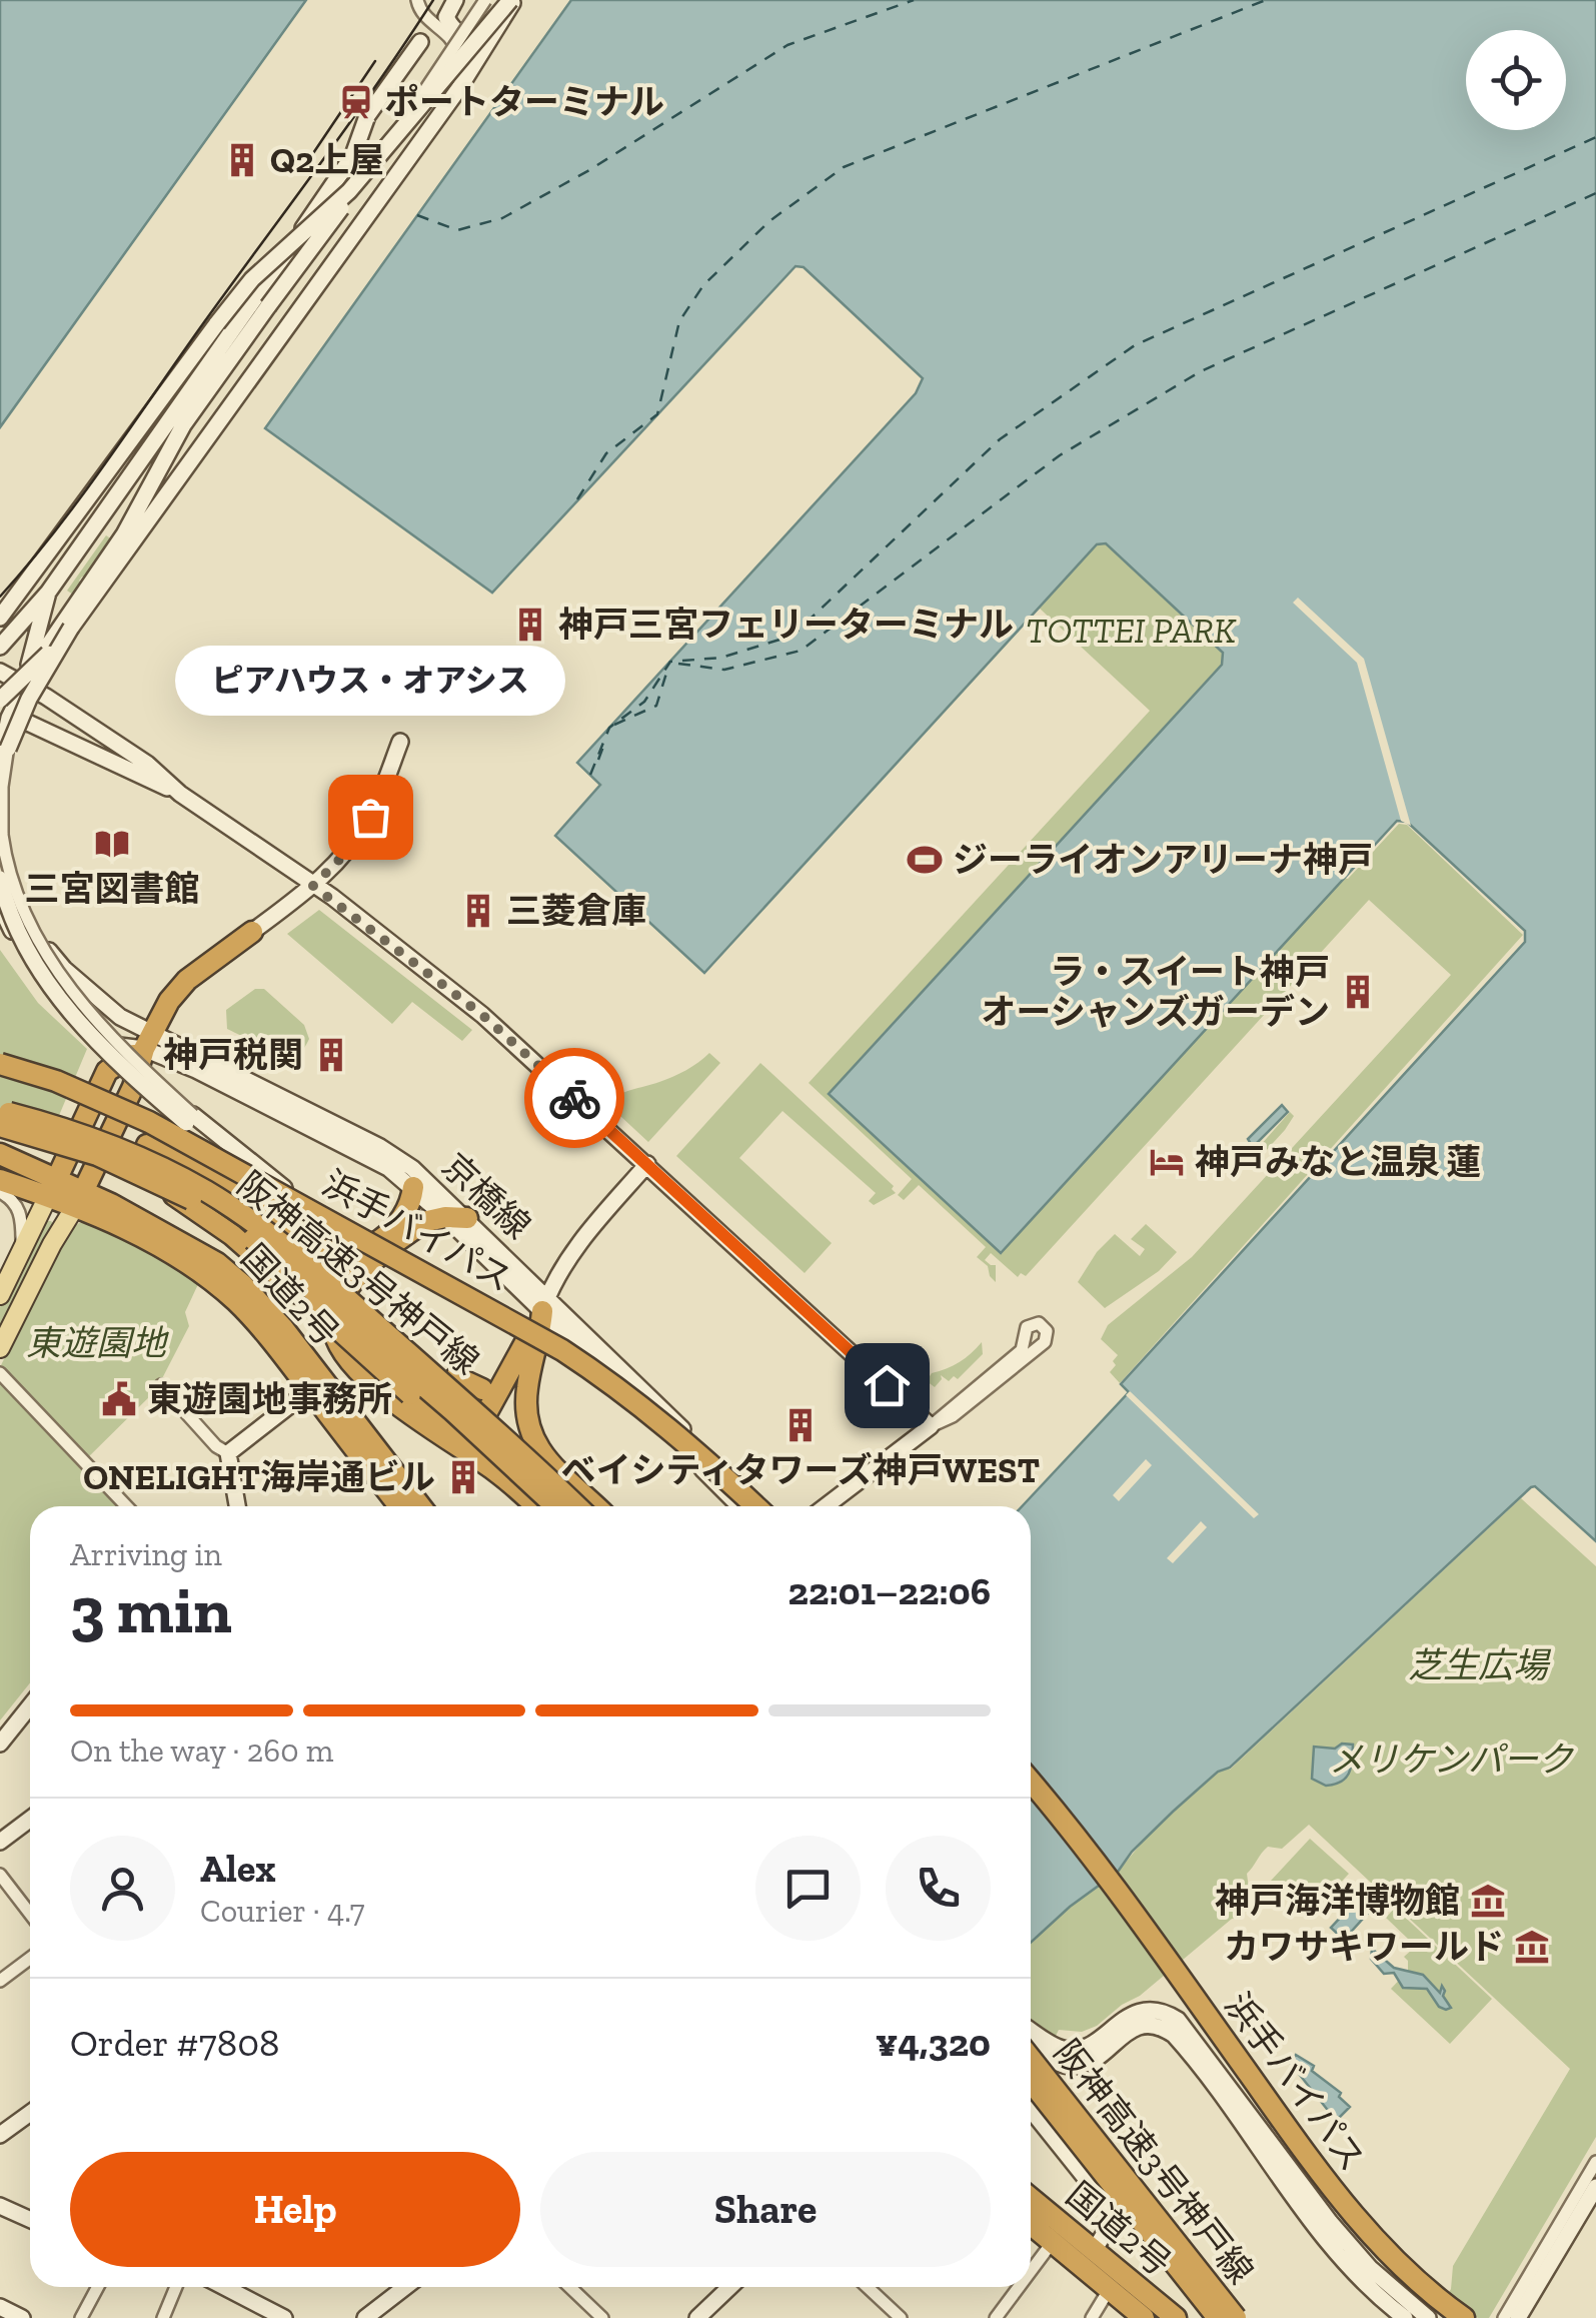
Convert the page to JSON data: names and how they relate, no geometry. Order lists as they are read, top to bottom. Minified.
{"streets":{"highway":["浜手バイパス","阪神高速3号神戸線","国道2号"],"street":["京橋線"]},"parks":["TOTTEI PARK","東遊園地","芝生広場","メリケンパーク"],"places":{"station":["ポートターミナル"],"building":["Q2上屋","神戸三宮フェリーターミナル","三菱倉庫","ラ・スイート神戸 オーシャンズガーデン","神戸税関","ベイシティタワーズ神戸WEST","ONELIGHT海岸通ビル"],"other":["ピアハウス・オアシス"],"library":["三宮図書館"],"sports":["ジーライオンアリーナ神戸"],"hotel":["神戸みなと温泉 蓮"],"public building":["東遊園地事務所"],"museum":["神戸海洋博物館","カワサキワールド"]},"page":{"bubble":"ピアハウス・オアシス","heading":["3 min","Arriving in","22:01–22:06"],"panel":["Alex","Courier · 4.7","Order #7808","¥4,320"],"bar":"On the way · 260 m","buttons":["Help","Share"]}}
